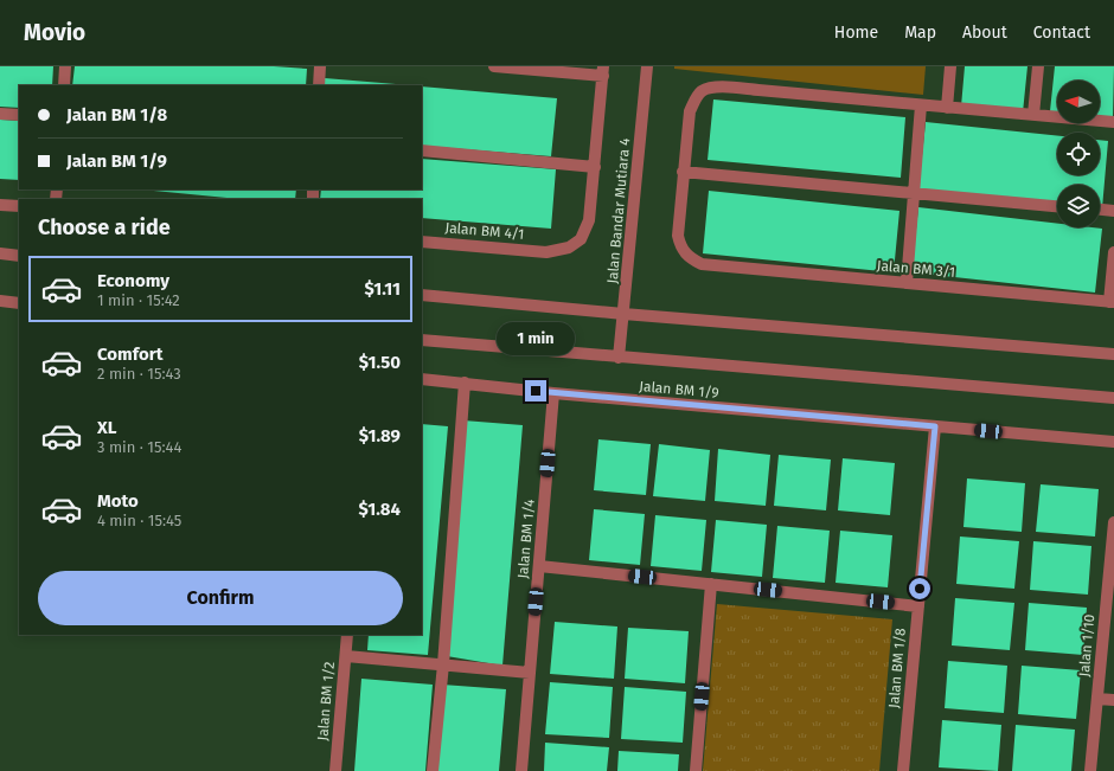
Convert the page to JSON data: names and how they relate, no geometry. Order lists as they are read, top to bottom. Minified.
{"streets":{"street":["Jalan Bandar Mutiara 4","Jalan BM 4/1","Jalan BM 3/1","Jalan BM 1/9","Jalan BM 1/4","Jalan 1/10","Jalan BM 1/8","Jalan BM 1/2"]},"crossings":[["Jalan BM 1/9","Jalan BM 1/4"],["Jalan BM 1/9","Jalan BM 1/8"]],"north":"left","page":{"header":"Movio","nav":["Home","Map","About","Contact"],"banner":["Jalan BM 1/8","Jalan BM 1/9"],"heading":"Choose a ride","list":[{"name":"Economy","note":"1 min · 15:42","value":"$1.11"},{"name":"Comfort","note":"2 min · 15:43","value":"$1.50"},{"name":"XL","note":"3 min · 15:44","value":"$1.89"},{"name":"Moto","note":"4 min · 15:45","value":"$1.84"}],"bubble":"1 min","buttons":"Confirm"}}
